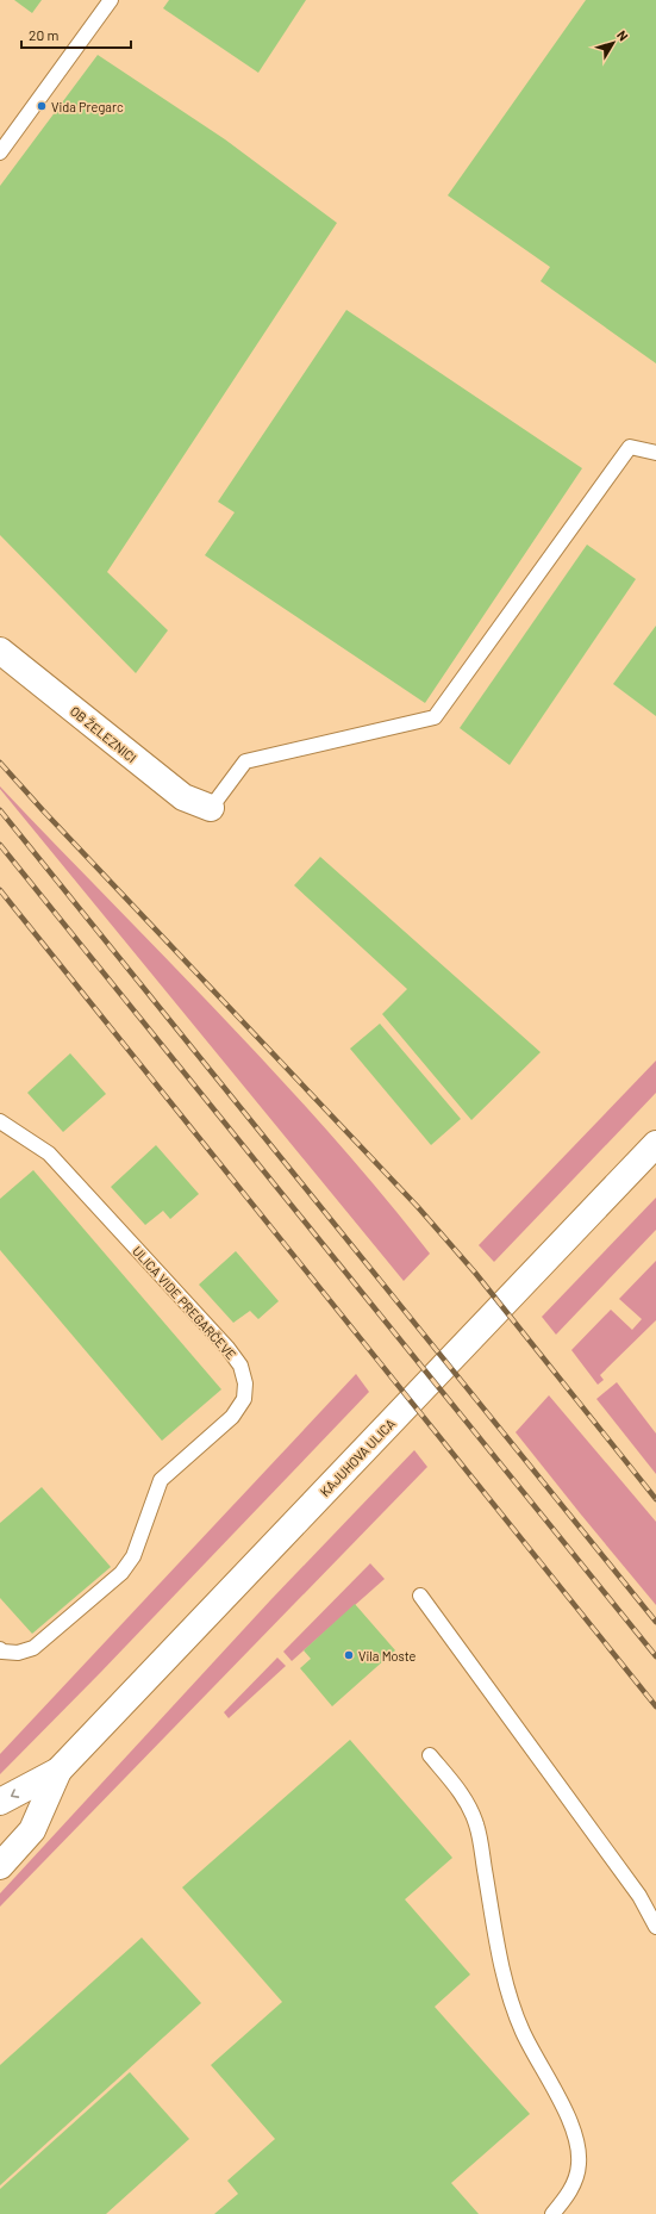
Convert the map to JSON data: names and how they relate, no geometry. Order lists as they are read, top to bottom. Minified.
{"streets":{"main road":["OB ŽELEZNICI","KAJUHOVA ULICA"],"lane":["ULICA VIDE PREGARČEVE"]},"places":["Vida Pregarc","Vila Moste"],"scale_bar":"20 m","north":"top right"}
